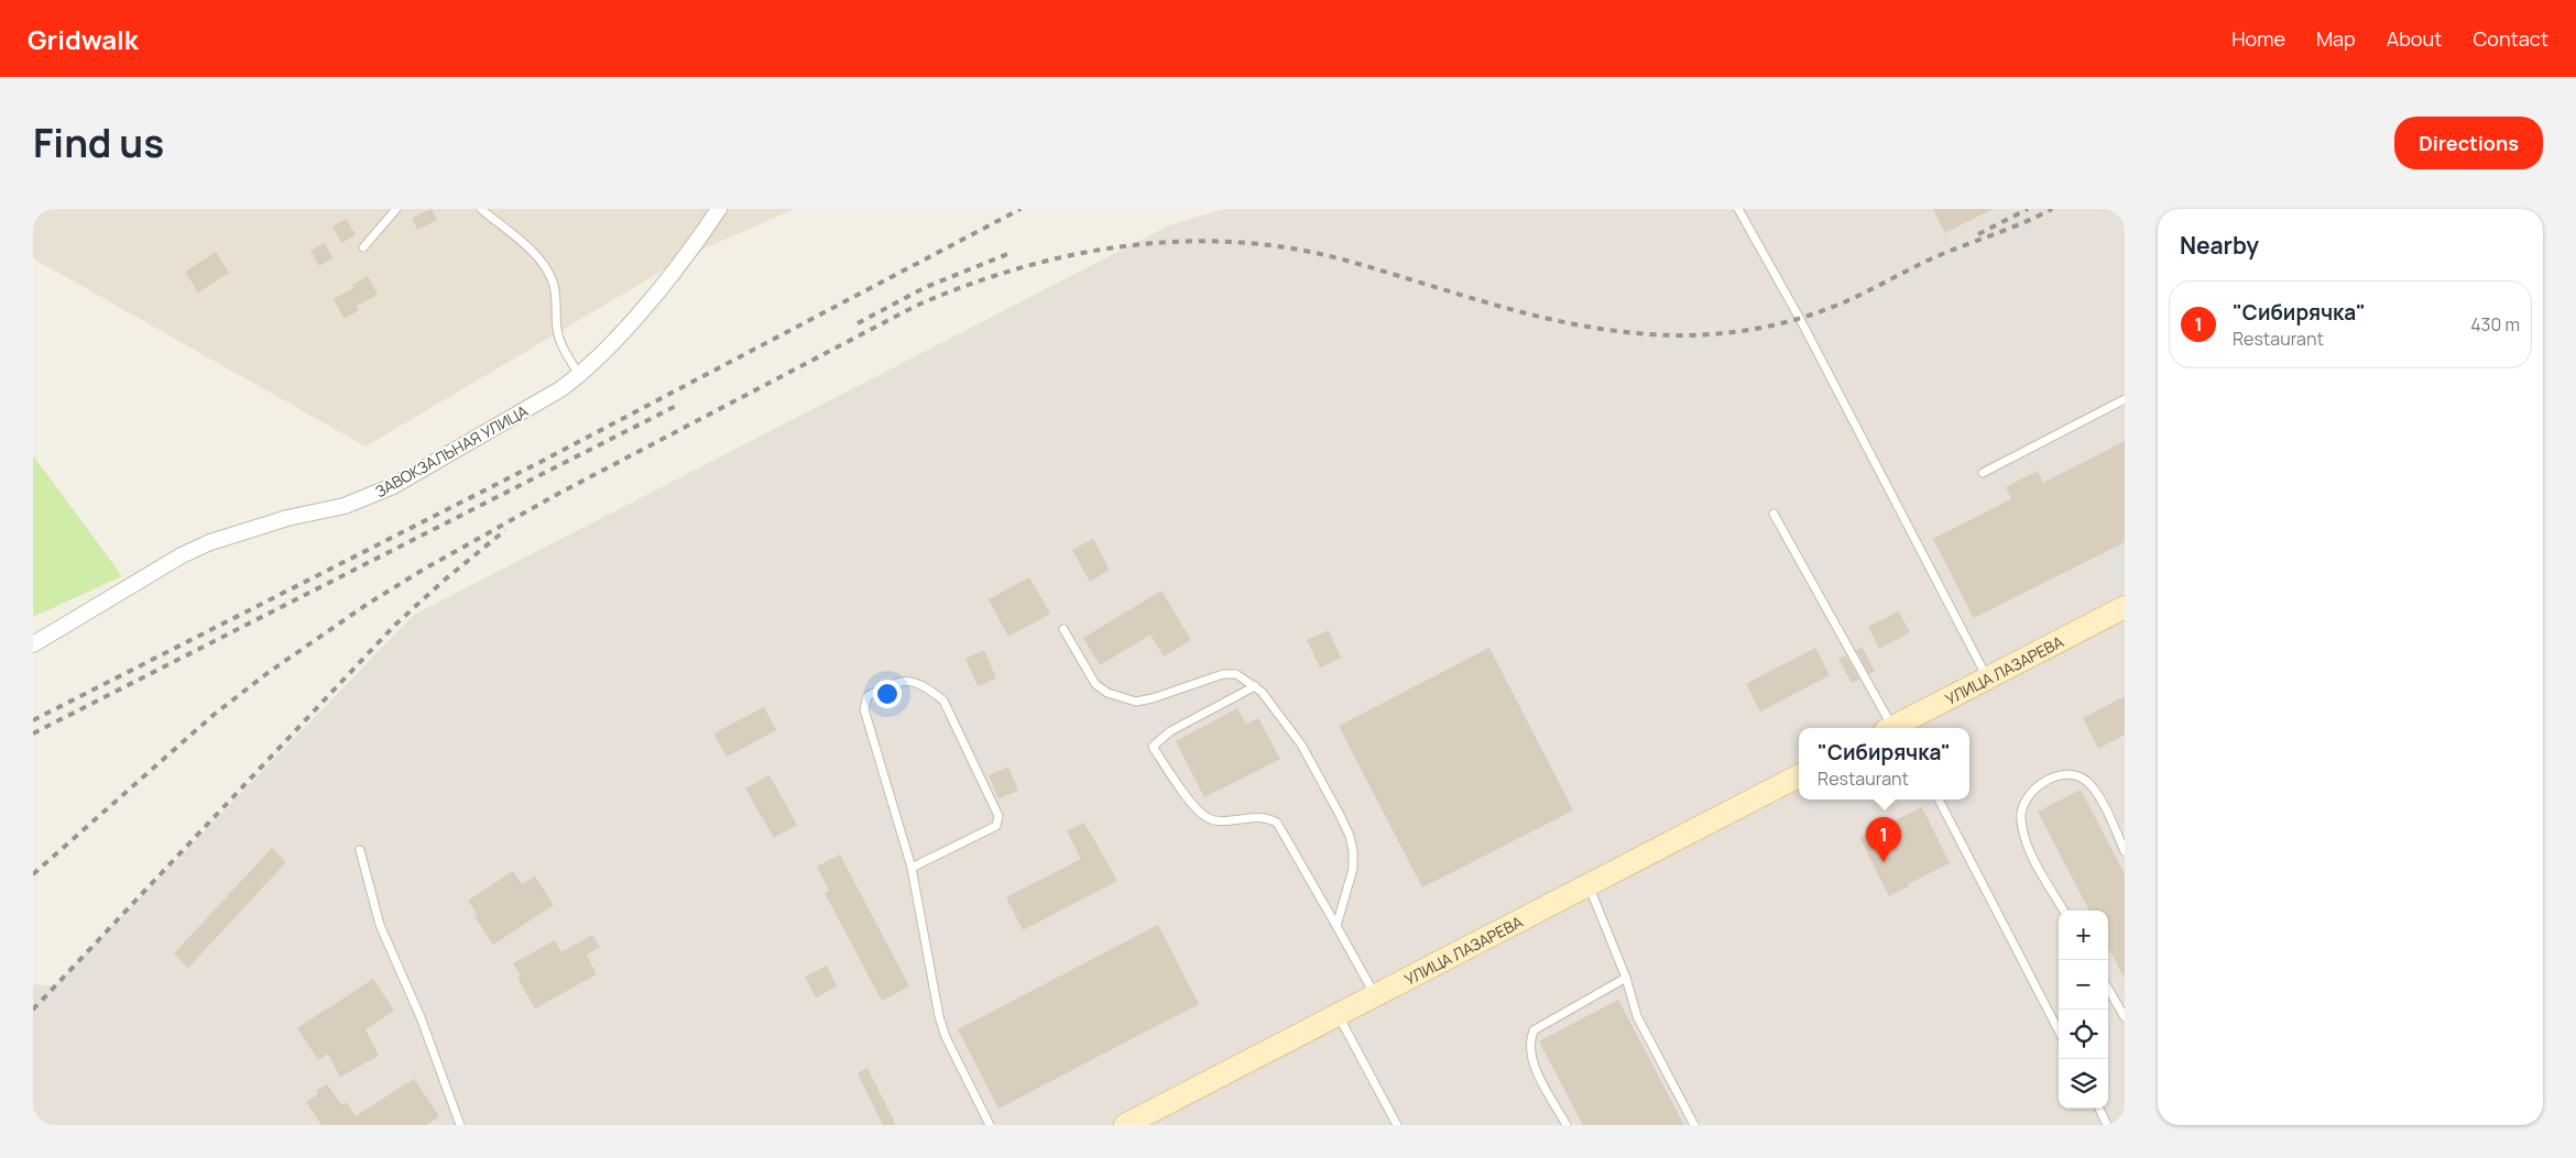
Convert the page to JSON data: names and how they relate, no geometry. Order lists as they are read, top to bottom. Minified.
{"streets":{"main road":["УЛИЦА ЛАЗАРЕВА"],"street":["ЗАВОКЗАЛЬНАЯ УЛИЦА"]},"page":{"header":"Gridwalk","nav":["Home","Map","About","Contact"],"title":"Find us","buttons":"Directions","heading":"Nearby","list":[{"mark":"1","name":"\"Сибирячка\"","note":"Restaurant","value":"430 m"}],"popup":["\"Сибирячка\"","Restaurant"],"pins":"1","map_buttons":["+","−"]}}
